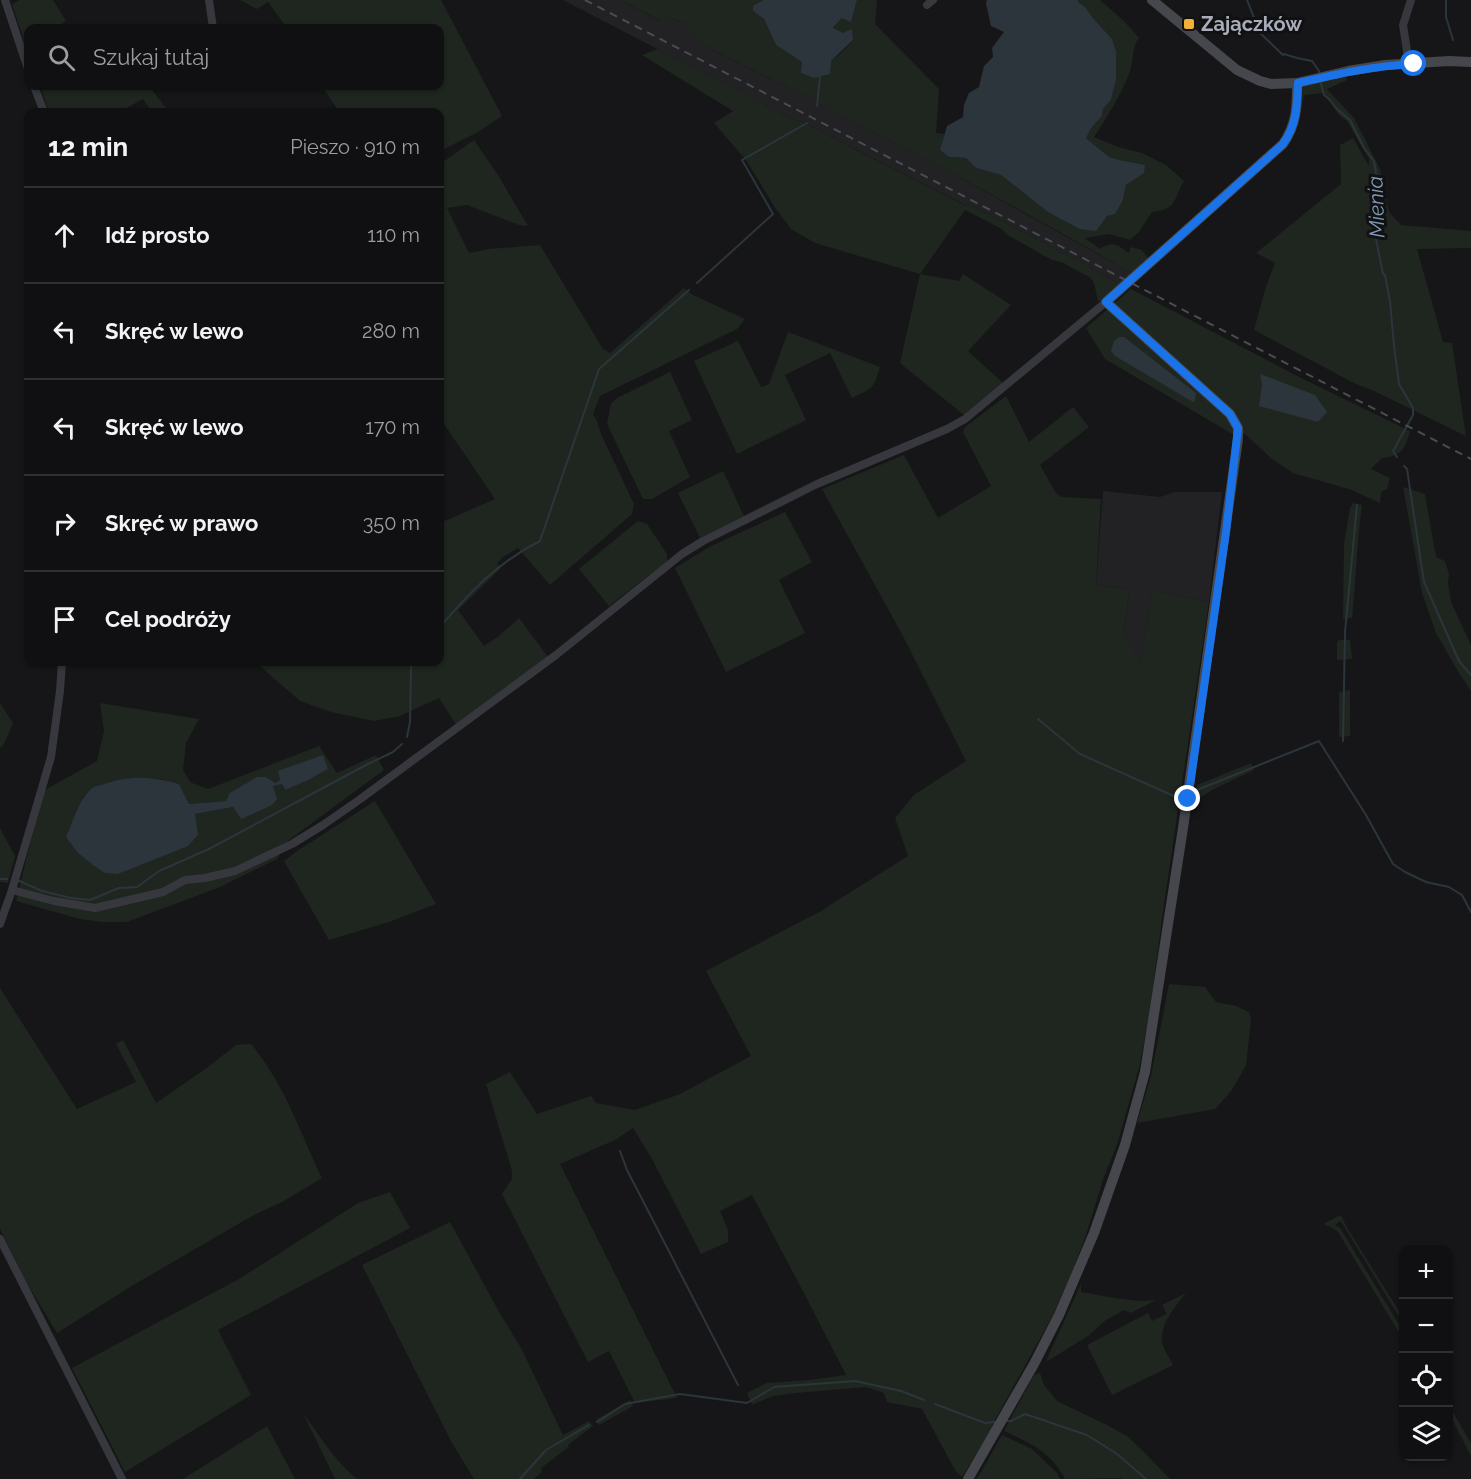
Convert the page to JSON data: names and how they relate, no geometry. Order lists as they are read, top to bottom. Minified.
{"water":["Mienia"],"places":{"transit":["Zajączków"]},"page":{"search":"Szukaj tutaj","heading":["12 min","Pieszo · 910 m"],"list":[["Idź prosto","110 m"],["Skręć w lewo","280 m"],["Skręć w lewo","170 m"],["Skręć w prawo","350 m"],"Cel podróży"],"map_buttons":["+","−"]}}
